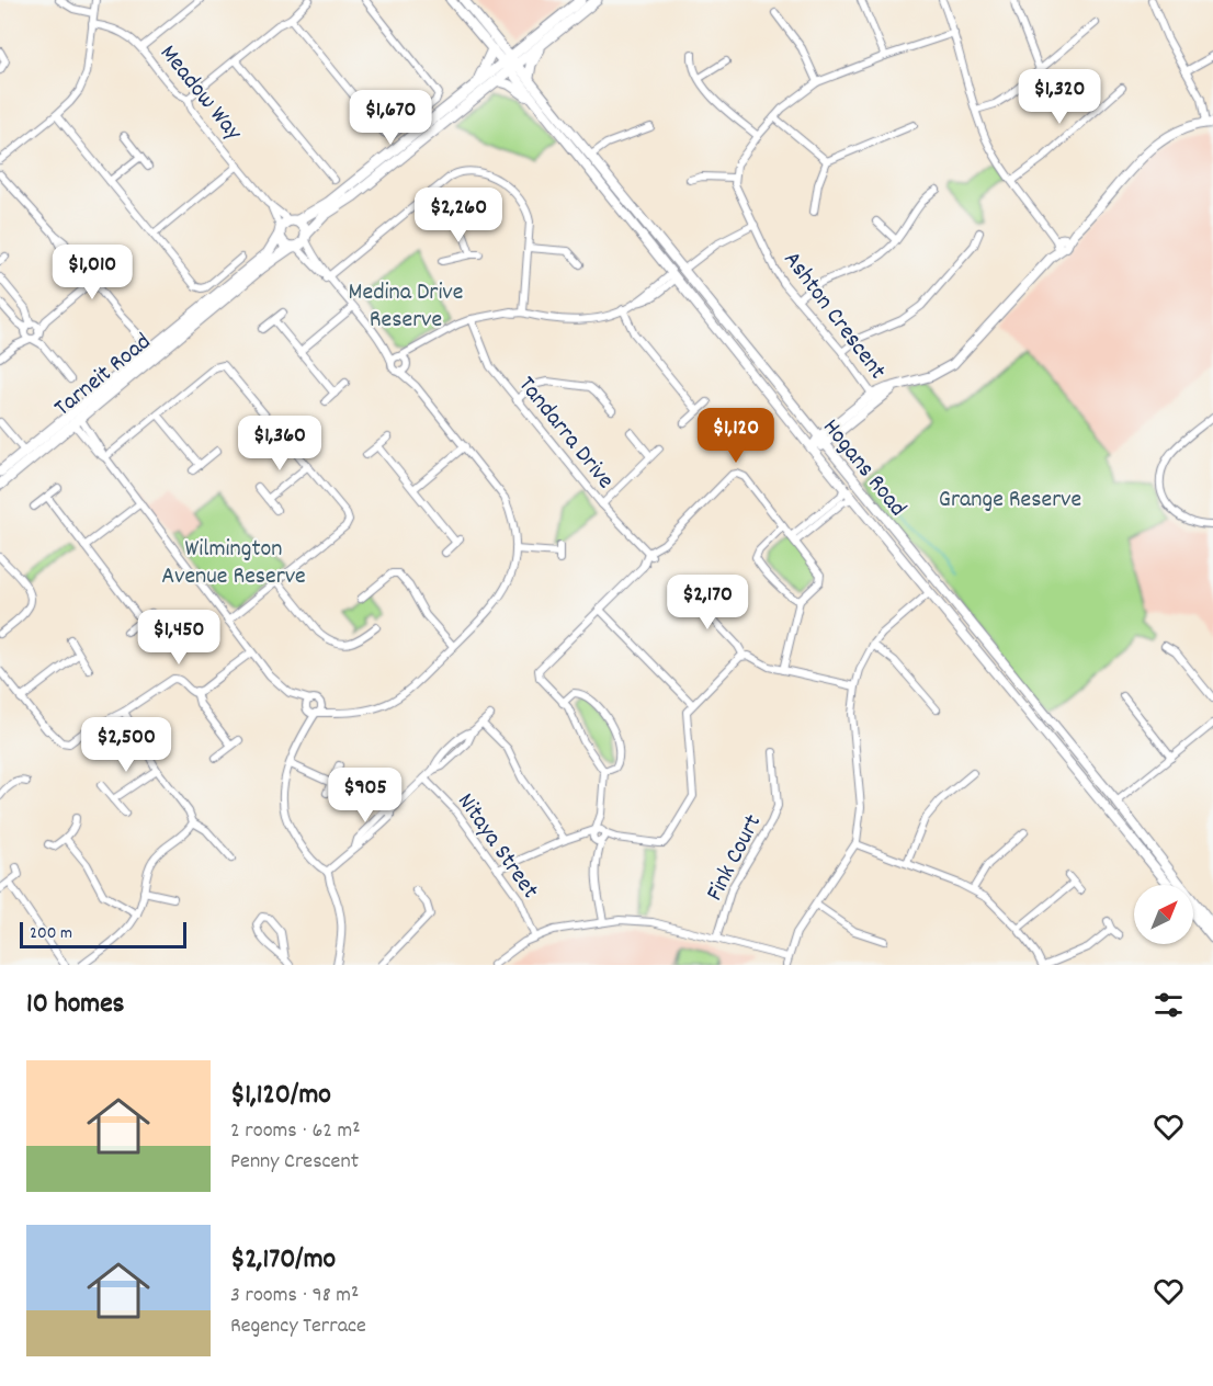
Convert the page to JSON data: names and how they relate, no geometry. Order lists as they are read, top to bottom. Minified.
{"streets":{"main road":["Tarneit Road"],"street":["Meadow Way","Ashton Crescent","Tandarra Drive","Hogans Road","Nitaya Street","Fink Court"]},"crossings":[["Meadow Way","Tarneit Road"]],"parks":["Medina Drive Reserve","Grange Reserve","Wilmington Avenue Reserve"],"scale_bar":"200 m","north":"top right","page":{"price":["$1,320","$1,670","$2,260","$1,010","$1,120","$1,360","$2,170","$1,450","$2,500","$905"],"scale":"200 m","heading":"10 homes","list":[{"name":"$1,120/mo","note":"2 rooms · 62 m² · Penny Crescent"},{"name":"$2,170/mo","note":"3 rooms · 98 m² · Regency Terrace"}]}}
